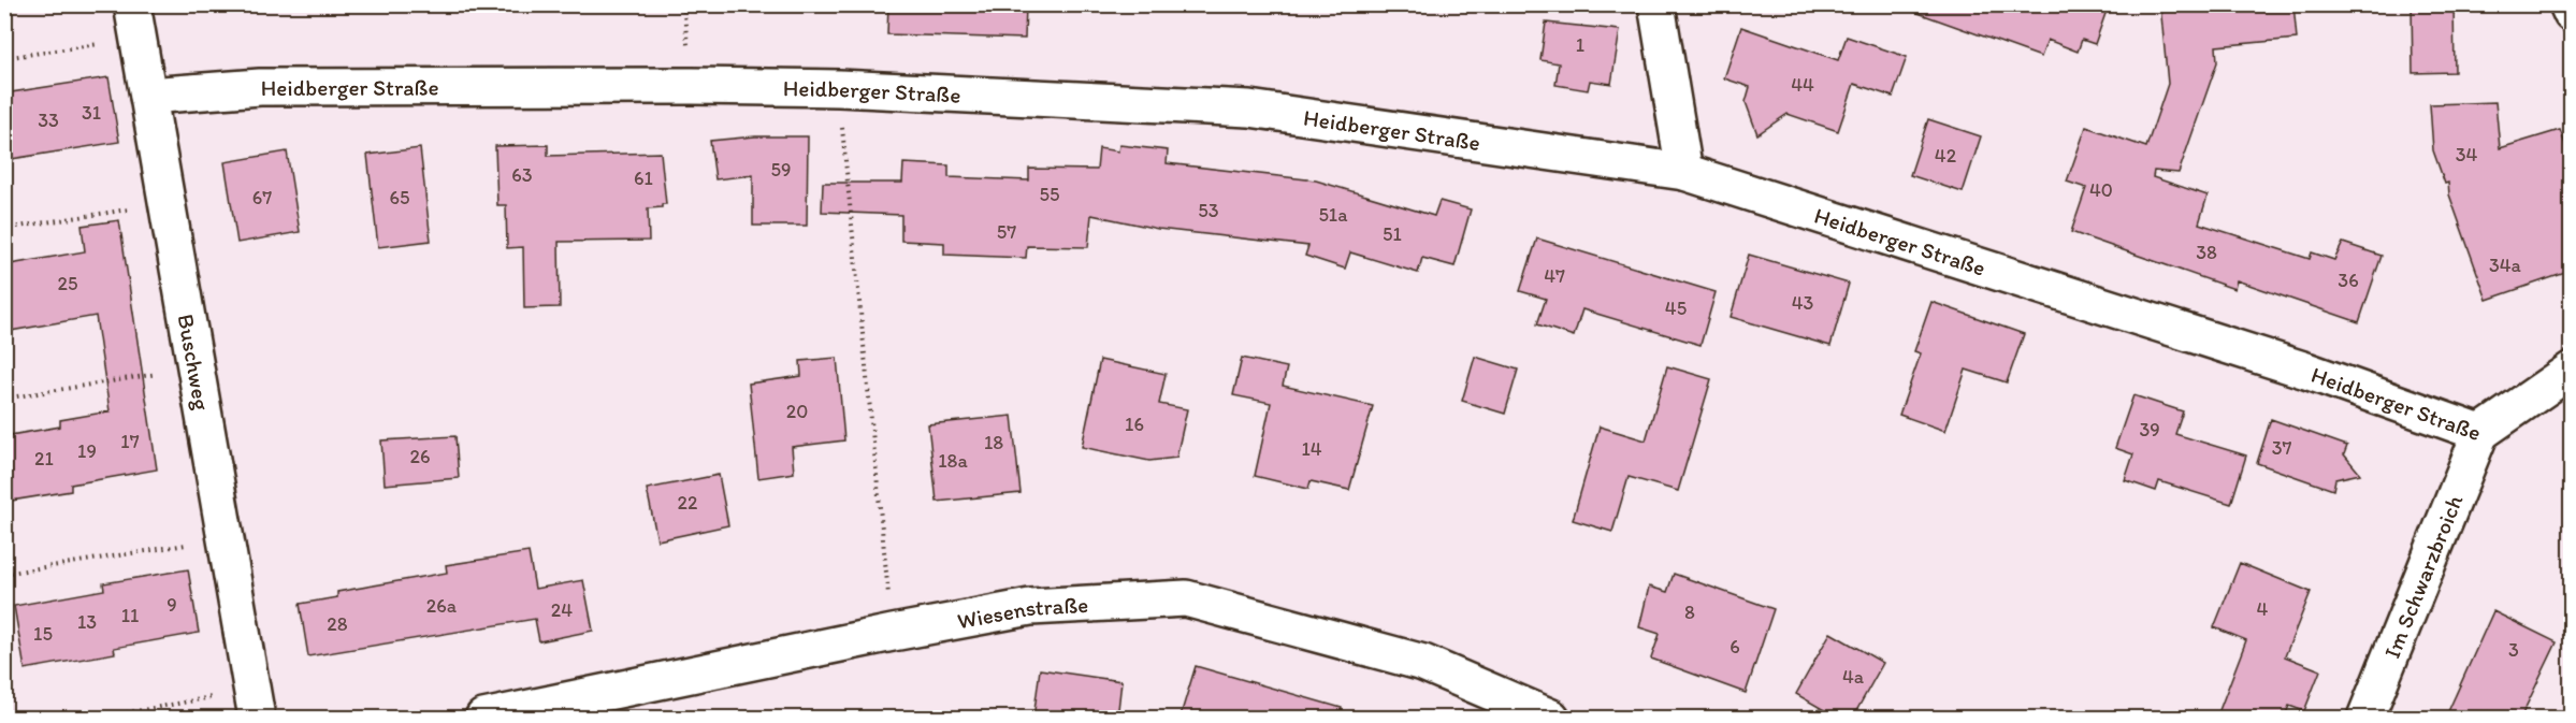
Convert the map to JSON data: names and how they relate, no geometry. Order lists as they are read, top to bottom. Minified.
{"streets":{"street":["Heidberger Straße","Buschweg","Im Schwarzbroich","Wiesenstraße"]},"crossings":[["Heidberger Straße","Buschweg"],["Heidberger Straße","Im Schwarzbroich"]],"house_numbers":["1","44","31","33","34","42","59","63","61","40","55","67","65","53","51a","57","51","38","34a","47","36","25","43","45","20","16","39","17","18","37","14","19","26","21","18a","22","9","26a","4","24","8","11","13","28","15","6","3","4a"]}
